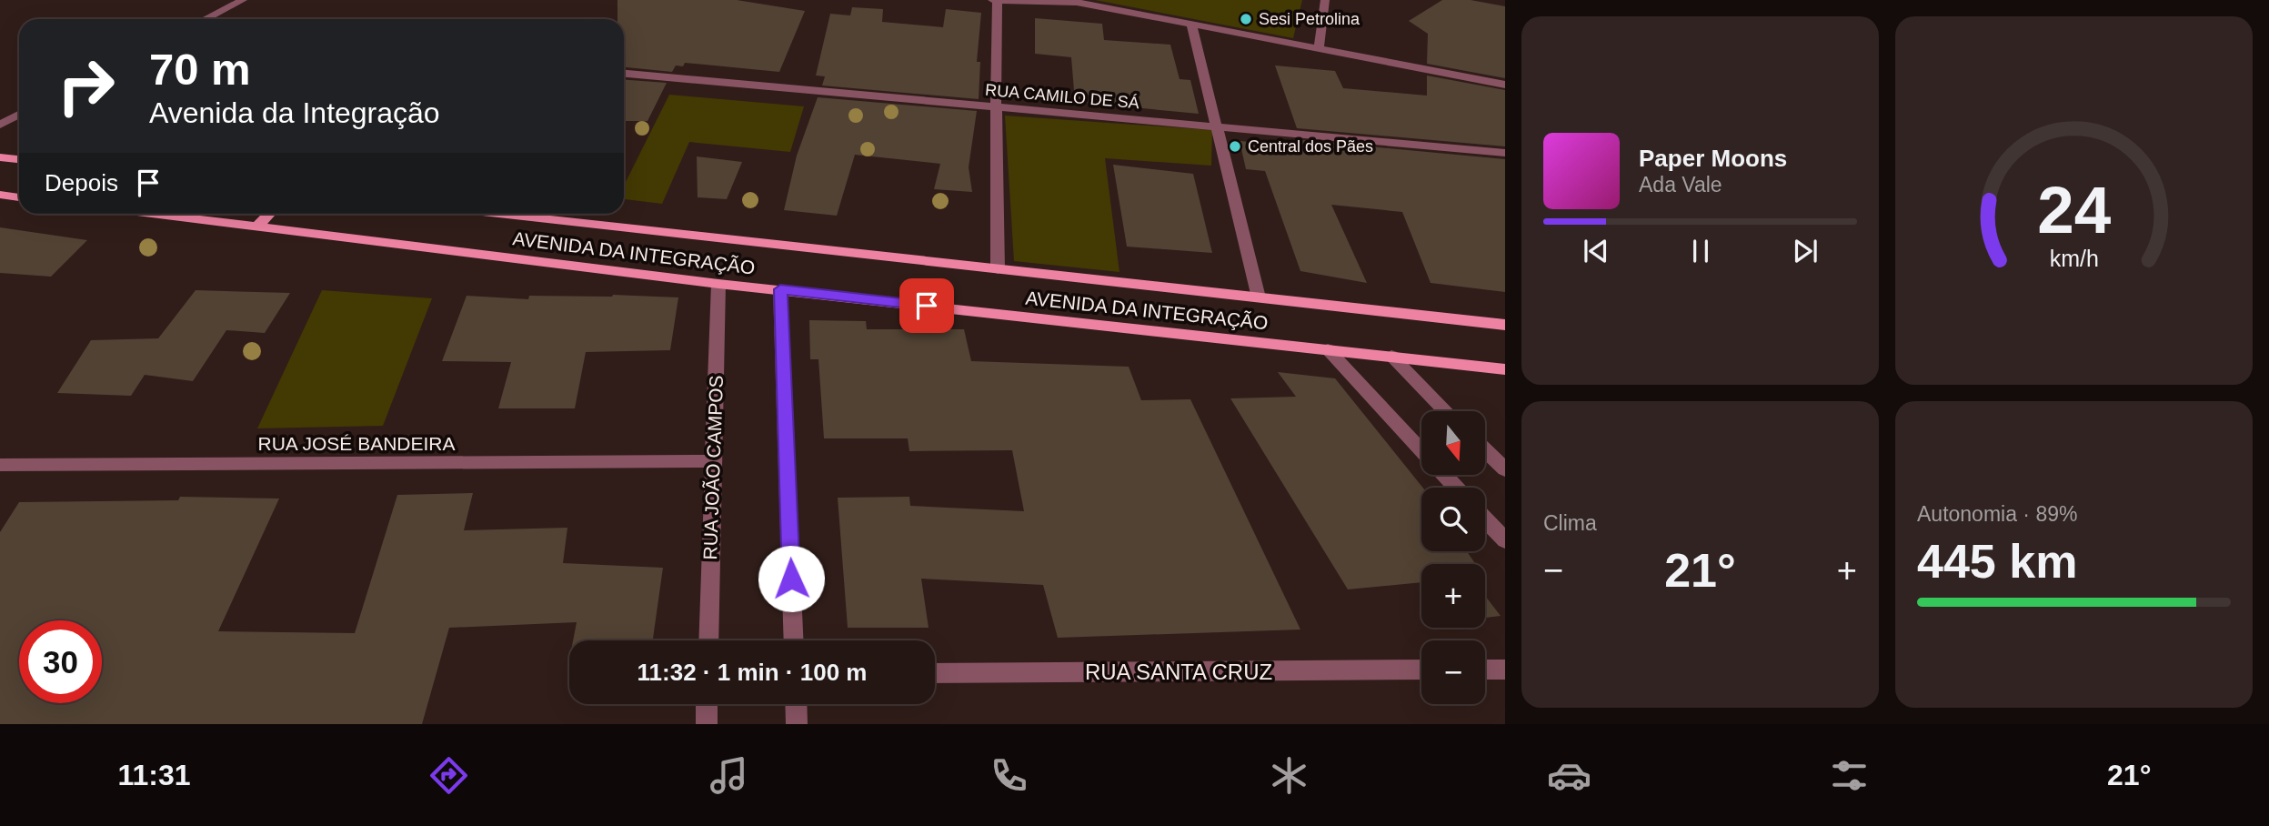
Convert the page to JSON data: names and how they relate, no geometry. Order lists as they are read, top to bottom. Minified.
{"streets":{"main road":["AVENIDA DA INTEGRAÇÃO"],"street":["RUA CAMILO DE SÁ","RUA JOSÉ BANDEIRA","RUA JOÃO CAMPOS","RUA SANTA CRUZ"]},"crossings":[["AVENIDA DA INTEGRAÇÃO","RUA JOÃO CAMPOS"],["RUA JOSÉ BANDEIRA","RUA JOÃO CAMPOS"]],"places":["Sesi Petrolina","Central dos Pães"],"north":"bottom","page":{"turn":["70 m","Avenida da Integração"],"song":["Paper Moons","Ada Vale"],"then":"Depois","tile":["Clima",["Autonomia · 89%","445 km"]],"map_buttons":["+","−"],"heat":["−","21°","+"],"limit":"30","trip":"11:32 · 1 min · 100 m","tabs":["11:31","21°"],"gauge":["24","km/h"]}}
